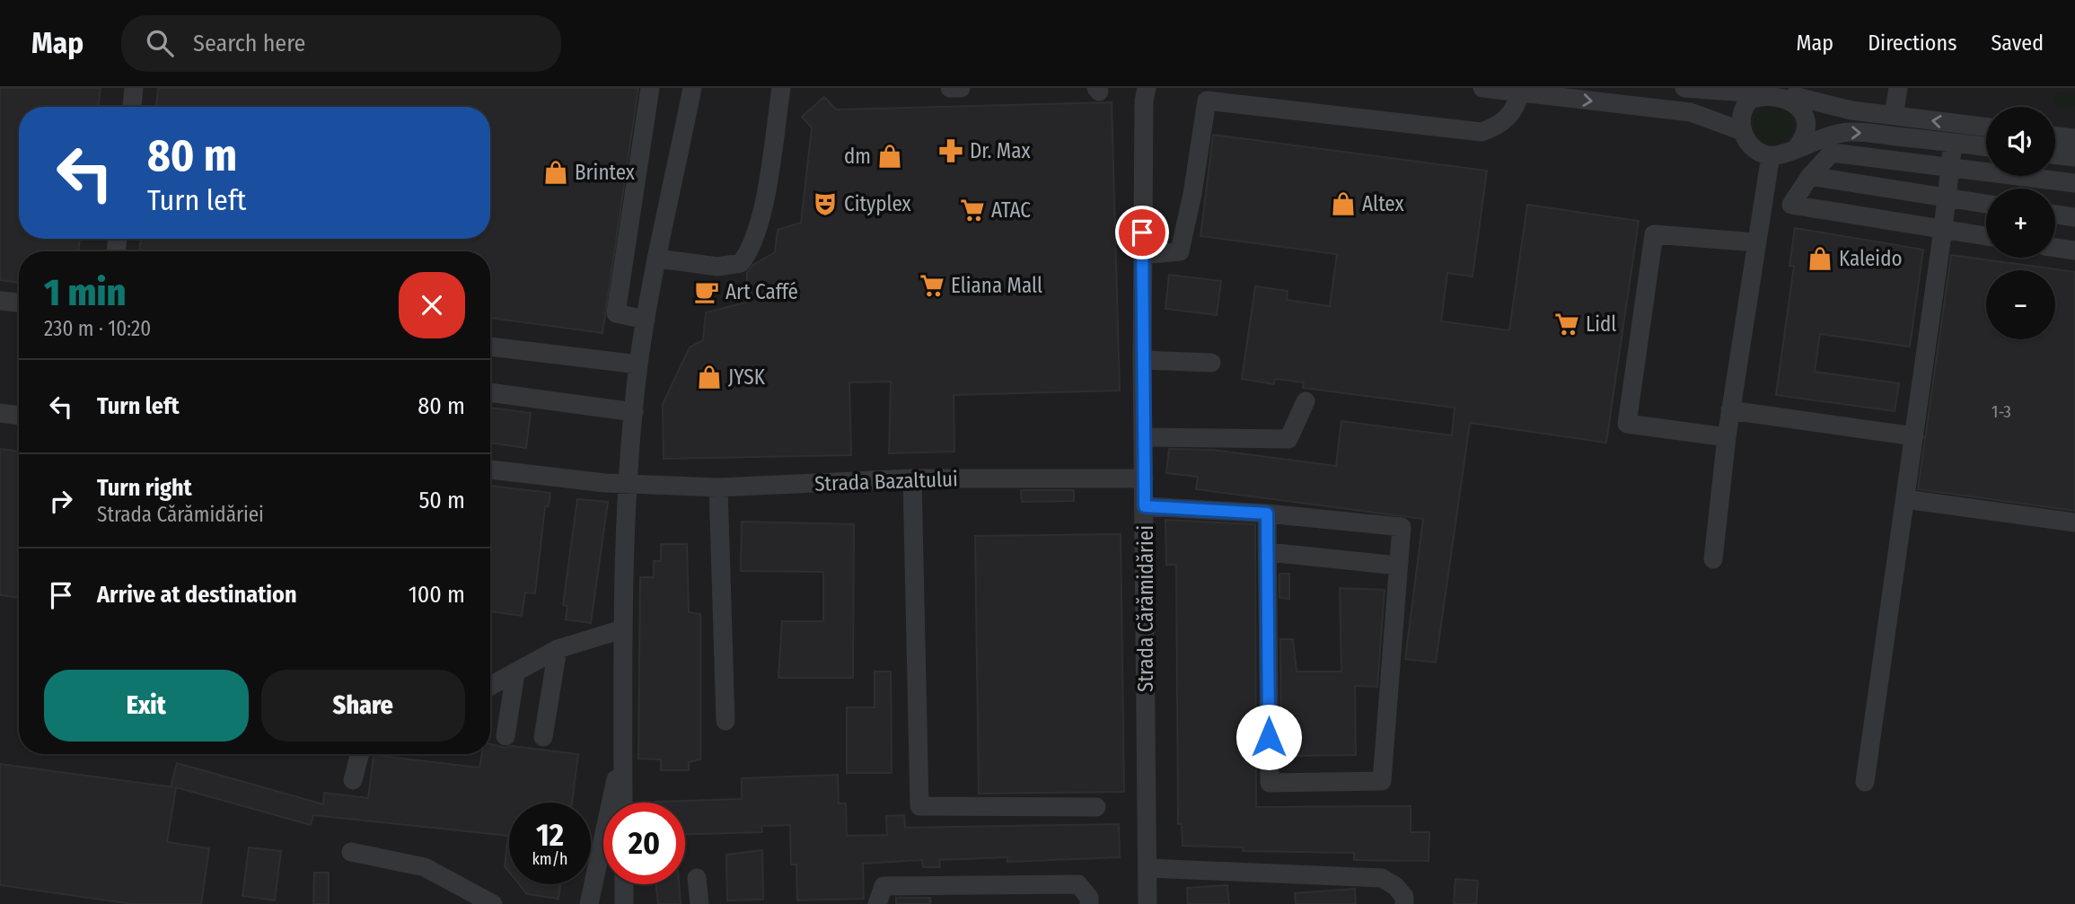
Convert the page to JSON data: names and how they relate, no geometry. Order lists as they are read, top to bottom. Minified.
{"streets":{"street":["Strada Bazaltului","Strada Cărămidăriei"]},"crossings":[["Strada Bazaltului","Strada Cărămidăriei"]],"places":{"pharmacy":["Dr. Max"],"shop":["dm","Brintex","Altex","Kaleido","JYSK"],"theatre":["Cityplex"],"supermarket":["ATAC","Eliana Mall","Lidl"],"cafe":["Art Caffé"]},"house_numbers":["1-3"],"page":{"header":"Map","search":"Search here","nav":["Map","Directions","Saved"],"map_buttons":["+","−"],"turn":["80 m","Turn left"],"heading":["1 min","230 m · 10:20"],"list":[{"name":"Turn left","value":"80 m"},{"name":"Turn right","note":"Strada Cărămidăriei","value":"50 m"},{"name":"Arrive at destination","value":"100 m"}],"buttons":["Exit","Share"],"speed":"12 km/h","limit":"20"}}
